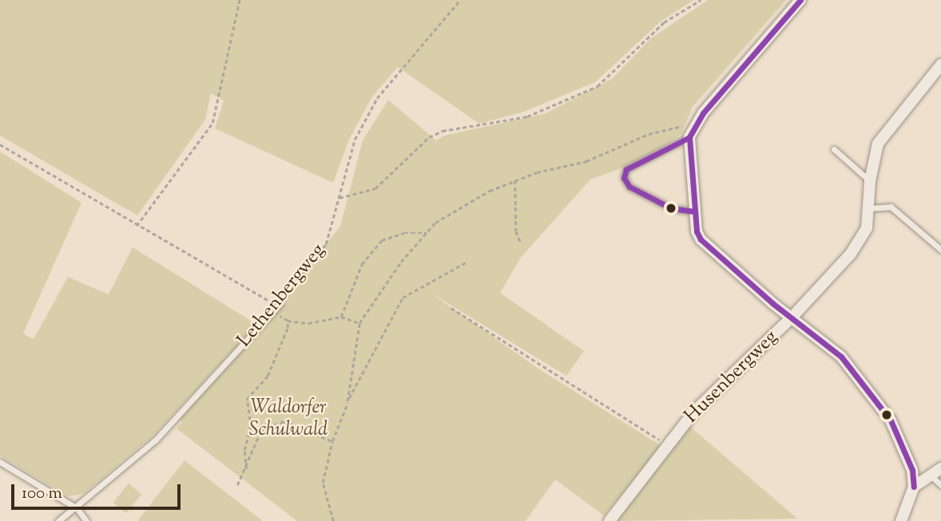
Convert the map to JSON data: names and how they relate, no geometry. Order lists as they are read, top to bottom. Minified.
{"streets":{"street":["Husenbergweg"],"lane":["Lethenbergweg"]},"parks":["Waldorfer Schulwald"],"scale_bar":"100 m"}
